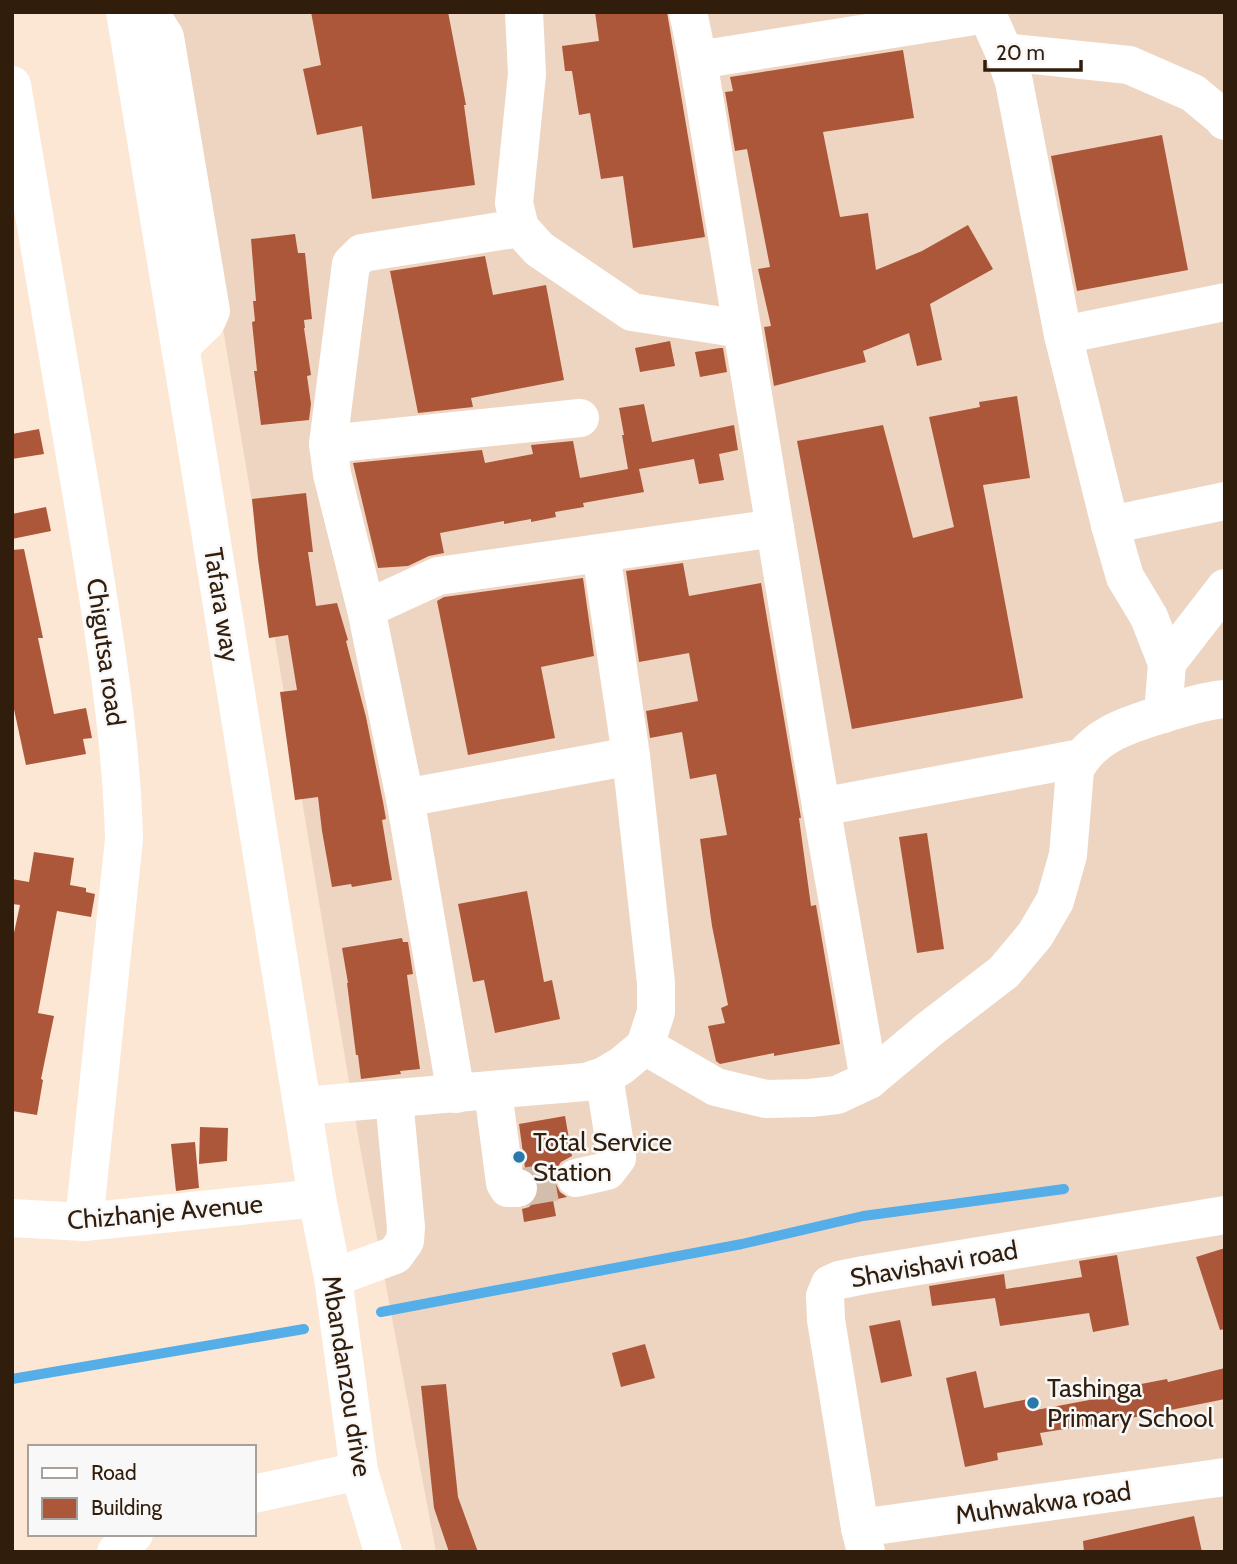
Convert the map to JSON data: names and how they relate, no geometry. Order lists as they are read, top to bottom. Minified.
{"streets":{"street":["Tafara way","Chigutsa road","Chizhanje Avenue","Shavishavi road","Mbandanzou drive","Muhwakwa road"]},"crossings":[["Tafara way","Chizhanje Avenue"],["Tafara way","Mbandanzou drive"],["Chigutsa road","Chizhanje Avenue"],["Chizhanje Avenue","Mbandanzou drive"],["Shavishavi road","Muhwakwa road"]],"places":["Total Service Station","Tashinga Primary School"],"legend":["Road","Building"],"scale_bar":"20 m"}
